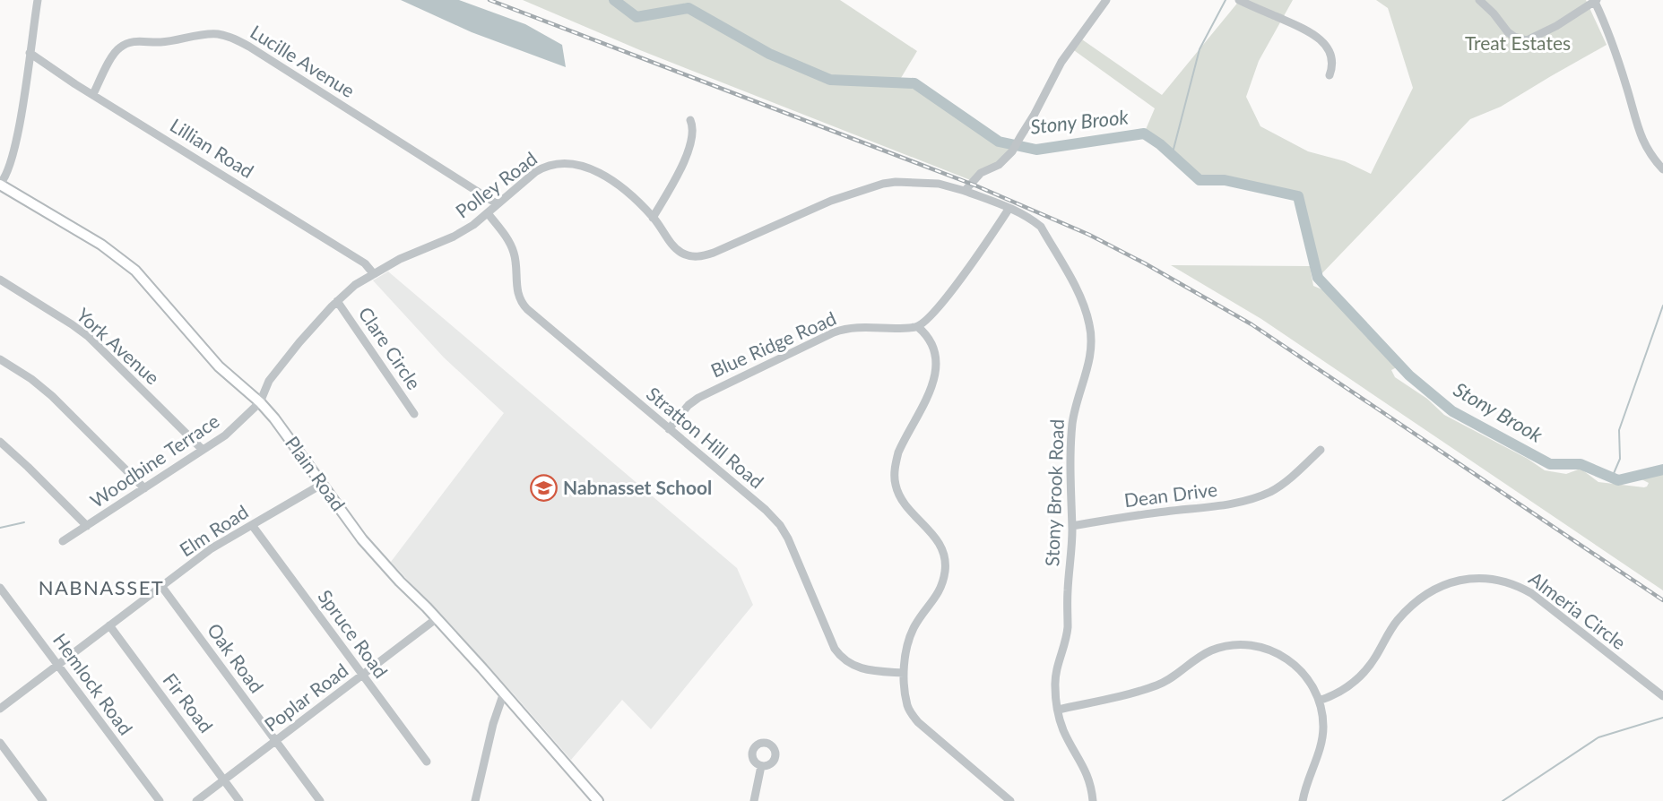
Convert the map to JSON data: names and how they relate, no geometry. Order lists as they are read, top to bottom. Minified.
{"streets":{"main road":["Plain Road"],"street":["Lucille Avenue","Lillian Road","Polley Road","Blue Ridge Road","York Avenue","Clare Circle","Stratton Hill Road","Woodbine Terrace","Stony Brook Road","Dean Drive","Elm Road","Almeria Circle","Spruce Road","Oak Road","Hemlock Road","Poplar Road","Fir Road"]},"crossings":[["Lucille Avenue","Lillian Road"],["Lucille Avenue","Polley Road"],["Lillian Road","Polley Road"],["Polley Road","Clare Circle"],["Polley Road","Stratton Hill Road"],["Polley Road","Woodbine Terrace"],["Polley Road","Plain Road"],["Polley Road","Stony Brook Road"],["Blue Ridge Road","Stratton Hill Road"],["York Avenue","Woodbine Terrace"],["Woodbine Terrace","Plain Road"],["Plain Road","Elm Road"],["Plain Road","Poplar Road"],["Stony Brook Road","Dean Drive"],["Elm Road","Spruce Road"],["Elm Road","Oak Road"],["Elm Road","Hemlock Road"],["Elm Road","Fir Road"],["Spruce Road","Poplar Road"],["Oak Road","Poplar Road"],["Poplar Road","Fir Road"]],"districts":["NABNASSET"],"water":["Stony Brook"],"parks":["Treat Estates"],"places":{"school or university":["Nabnasset School"]}}
